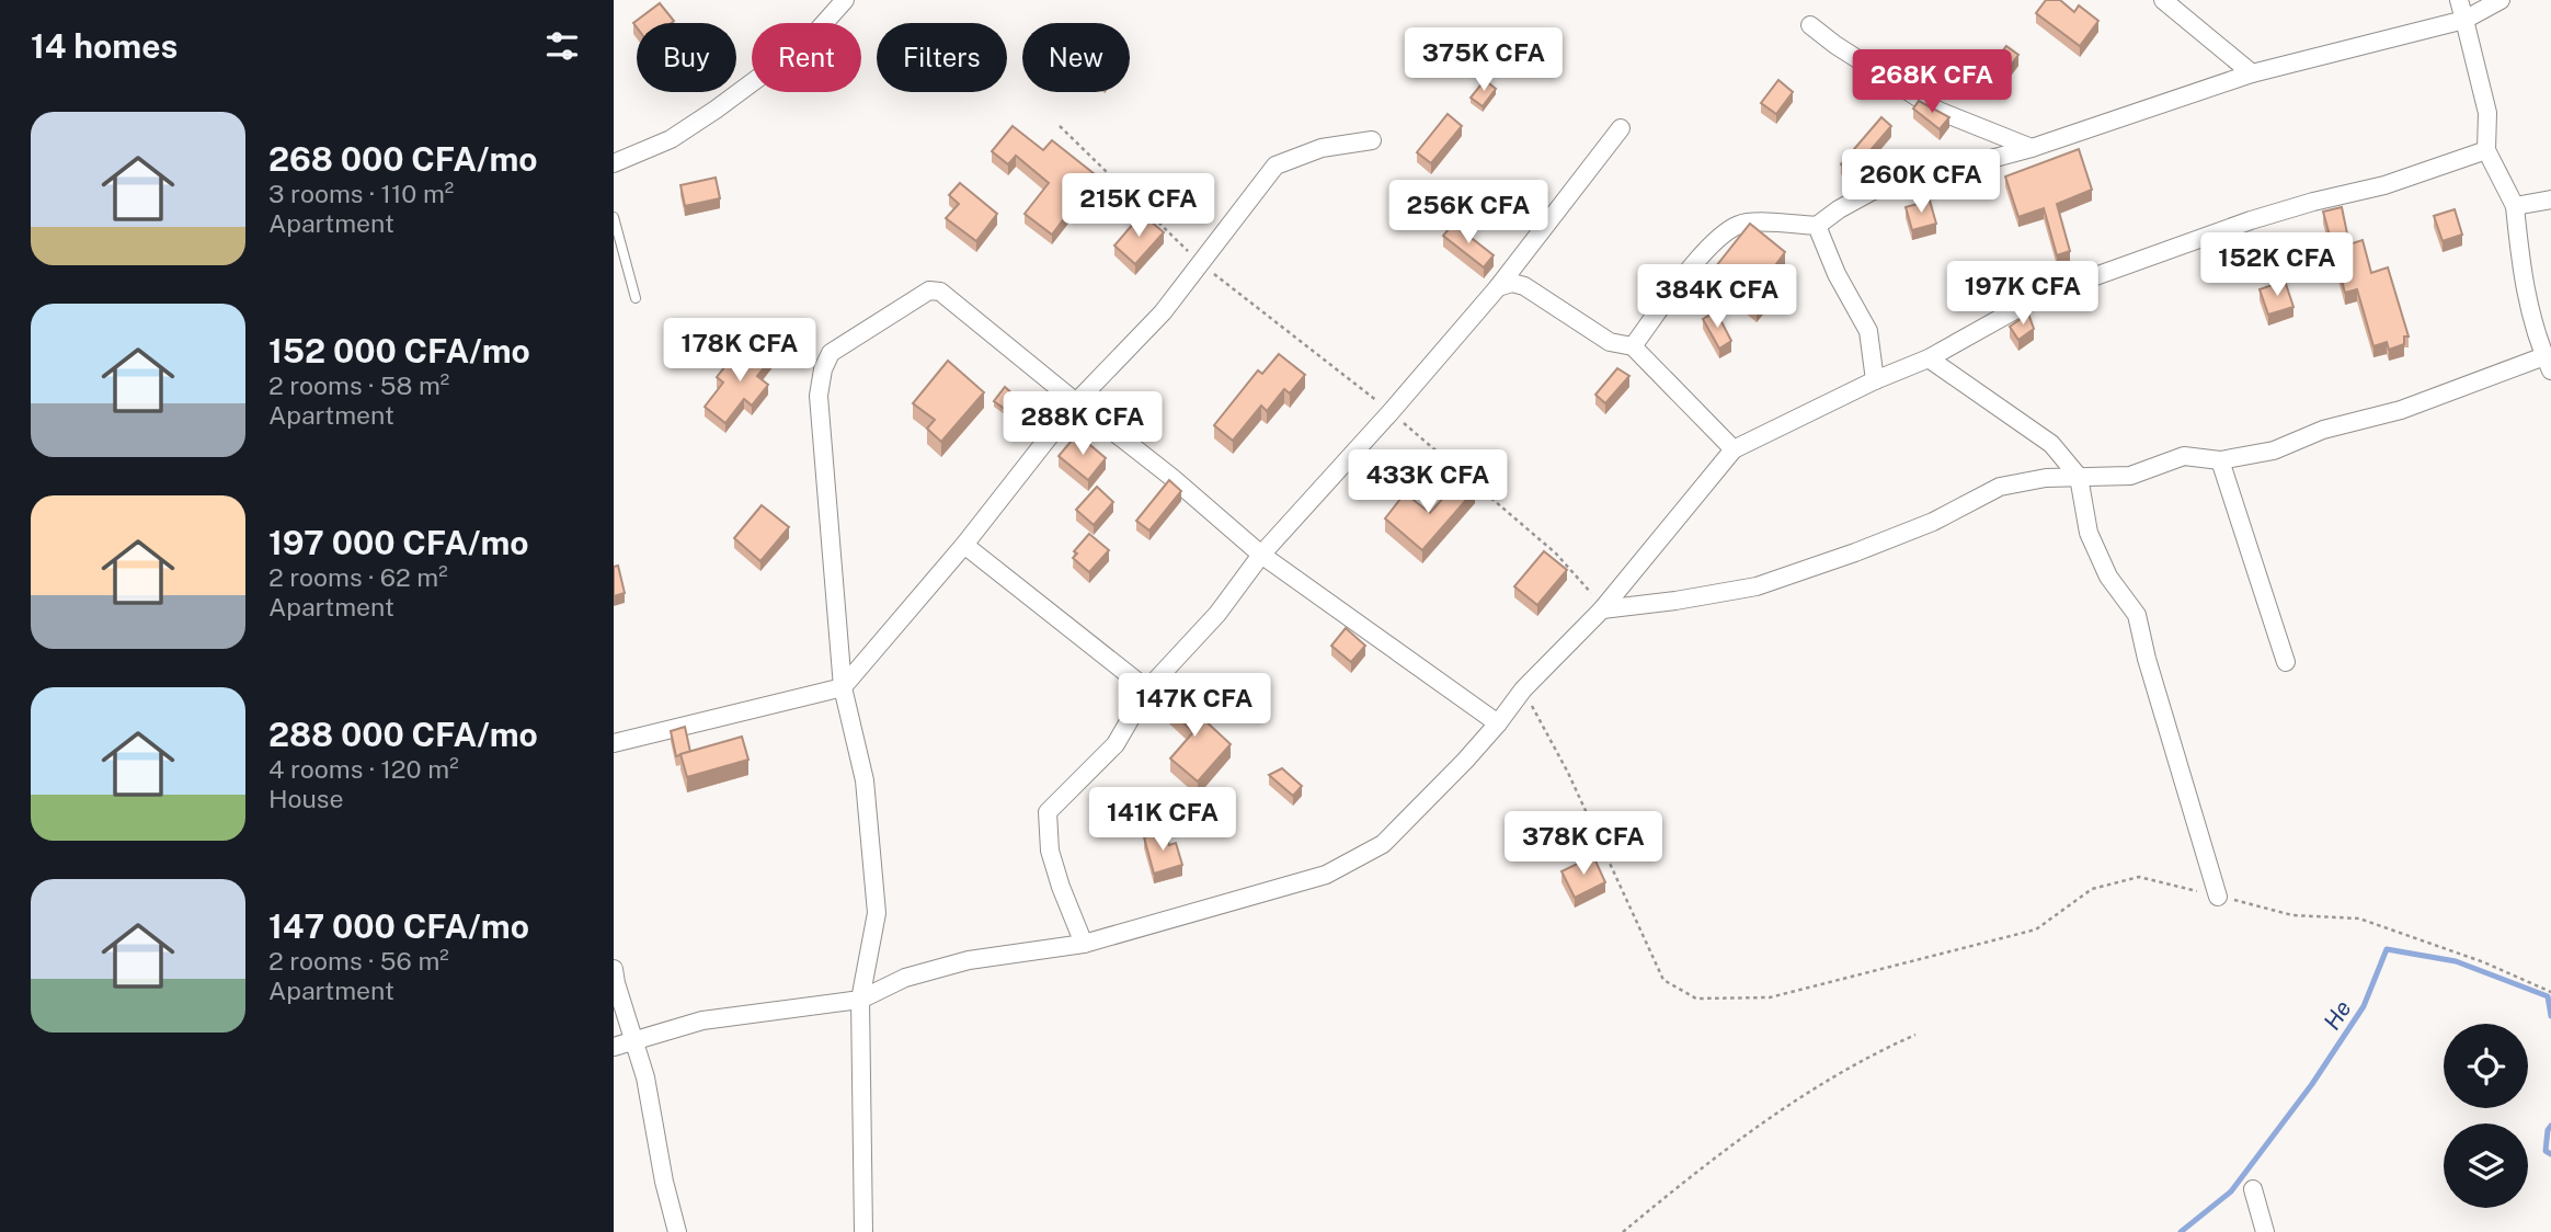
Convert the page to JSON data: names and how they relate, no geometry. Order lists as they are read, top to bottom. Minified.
{"water":["He"],"page":{"heading":"14 homes","chip":["Buy","Rent","Filters","New"],"price":["375K CFA","268K CFA","260K CFA","215K CFA","256K CFA","152K CFA","197K CFA","384K CFA","178K CFA","288K CFA","433K CFA","147K CFA","141K CFA","378K CFA"],"list":[{"name":"268 000 CFA/mo","note":"3 rooms · 110 m² · Apartment"},{"name":"152 000 CFA/mo","note":"2 rooms · 58 m² · Apartment"},{"name":"197 000 CFA/mo","note":"2 rooms · 62 m² · Apartment"},{"name":"288 000 CFA/mo","note":"4 rooms · 120 m² · House"},{"name":"147 000 CFA/mo","note":"2 rooms · 56 m² · Apartment"}]}}
